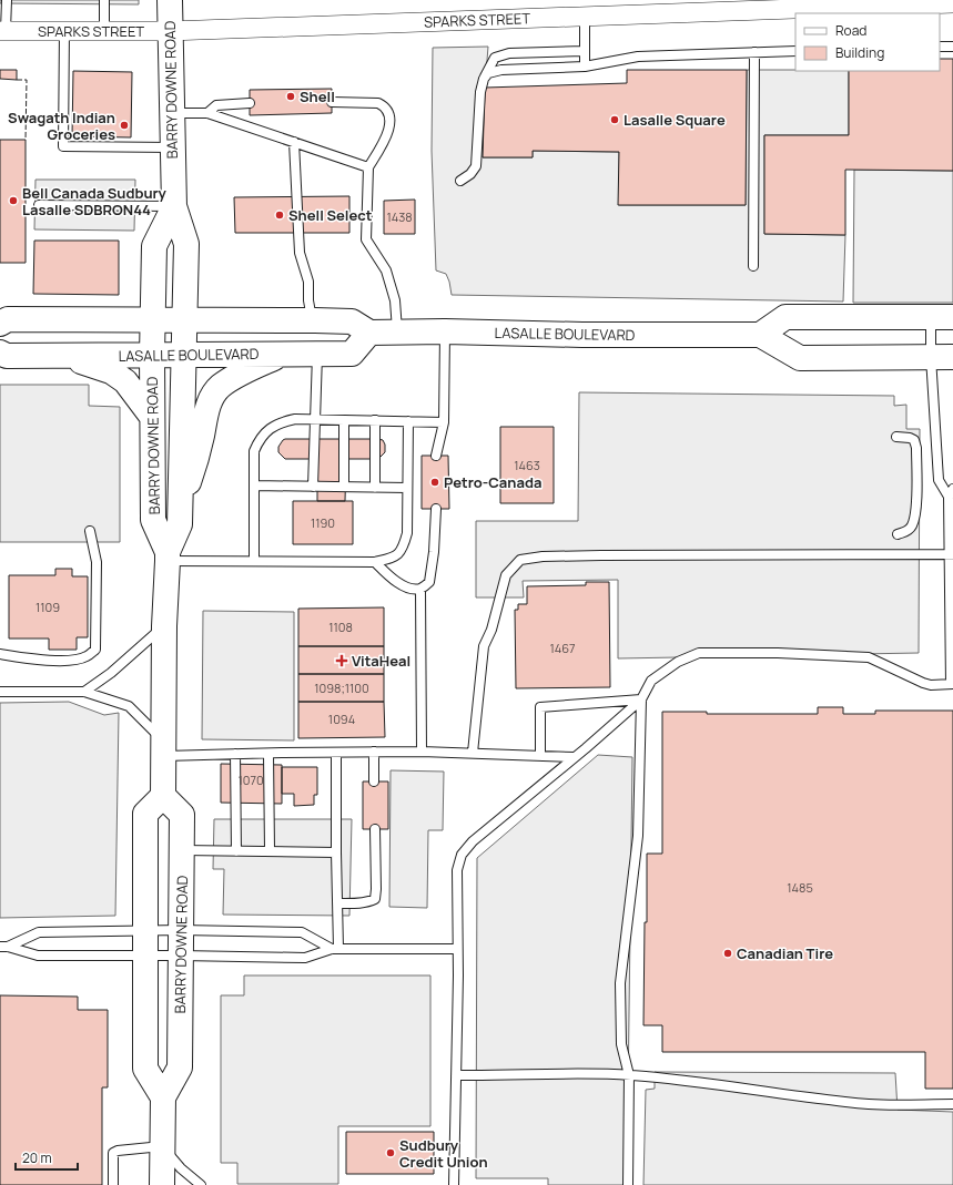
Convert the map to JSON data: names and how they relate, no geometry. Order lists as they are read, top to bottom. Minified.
{"streets":{"main road":["BARRY DOWNE ROAD","LASALLE BOULEVARD"],"street":["SPARKS STREET"]},"crossings":[["SPARKS STREET","BARRY DOWNE ROAD"],["BARRY DOWNE ROAD","LASALLE BOULEVARD"]],"places":{"other":["Shell","Lasalle Square","Swagath Indian Groceries","Bell Canada Sudbury Lasalle SDBRON44","Shell Select","Petro-Canada","Canadian Tire","Sudbury Credit Union"],"health":["VitaHeal"]},"house_numbers":["1438","1463","1190","1109","1108","1467","1098;1100","1094","1070","1485"],"legend":["Road","Building"],"scale_bar":"20 m"}
